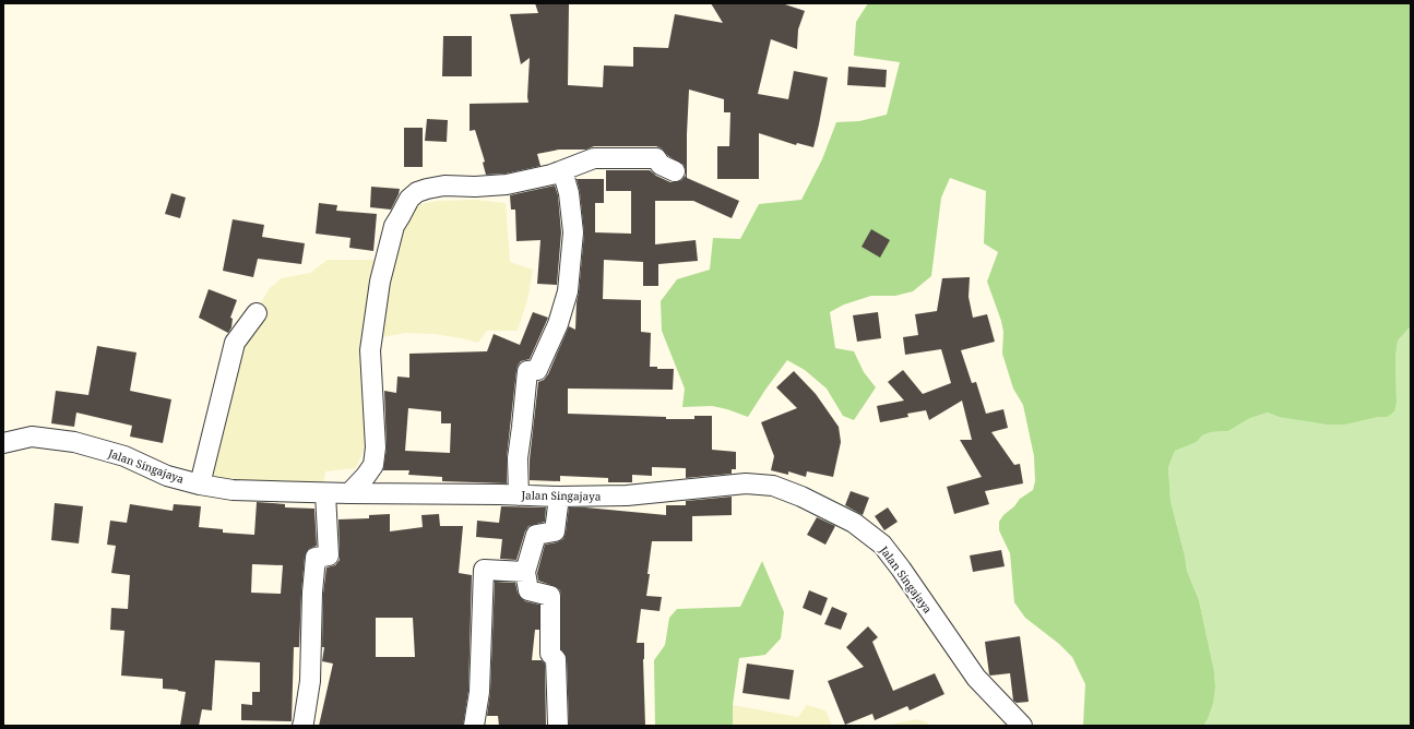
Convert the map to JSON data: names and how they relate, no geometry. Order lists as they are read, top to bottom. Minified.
{"streets":{"street":["Jalan Singajaya"]}}
